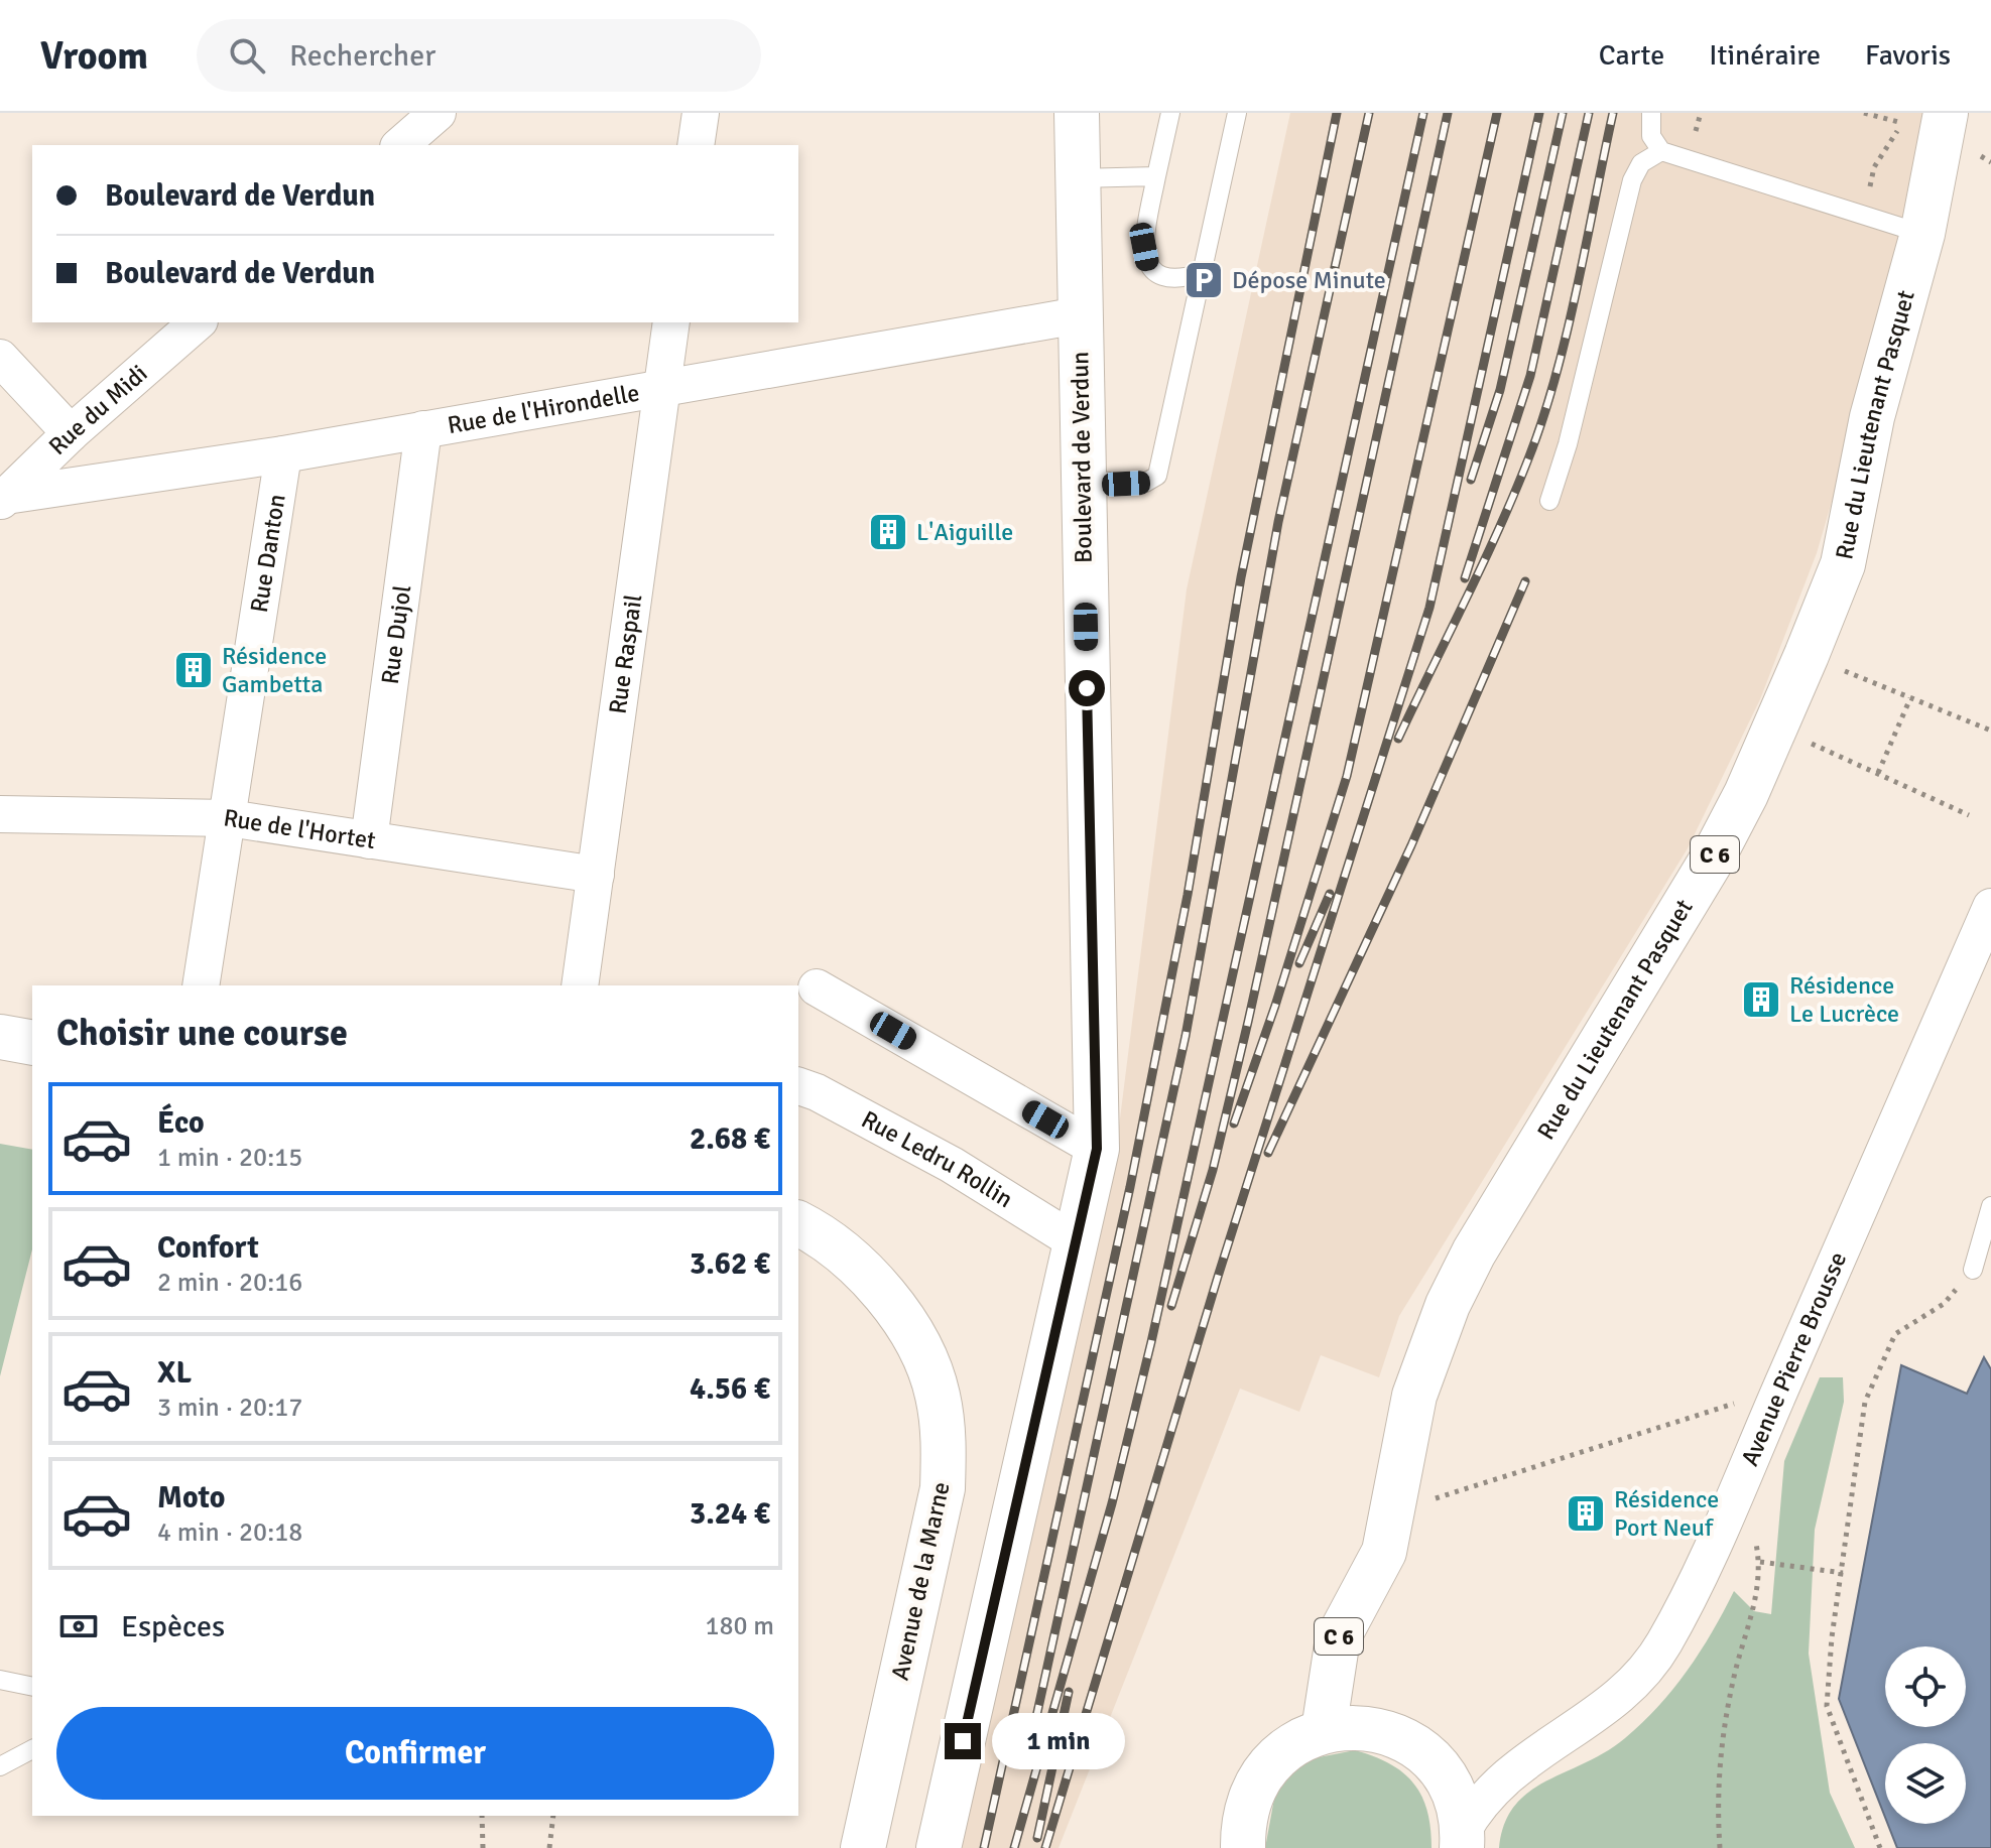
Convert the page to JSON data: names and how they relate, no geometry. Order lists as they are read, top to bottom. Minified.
{"streets":{"main road":["Rue du Lieutenant Pasquet","Boulevard de Verdun","C 6","Avenue de la Marne"],"street":["Rue de l'Hirondelle","Rue du Midi","Rue Danton","Rue Dujol","Rue Raspail","Rue de l'Hortet","Rue Ledru Rollin","Avenue Pierre Brousse"]},"crossings":[["Rue de l'Hirondelle","Rue du Midi"],["Rue de l'Hirondelle","Boulevard de Verdun"],["Rue de l'Hirondelle","Rue Danton"],["Rue de l'Hirondelle","Rue Dujol"],["Rue de l'Hirondelle","Rue Raspail"],["Boulevard de Verdun","Rue Ledru Rollin"],["Rue Danton","Rue de l'Hortet"],["Rue Dujol","Rue de l'Hortet"],["Rue Raspail","Rue de l'Hortet"]],"places":{"parking":["Dépose Minute"],"building":["L'Aiguille","Résidence Gambetta","Résidence Le Lucrèce","Résidence Port Neuf"]},"page":{"header":"Vroom","search":"Rechercher","nav":["Carte","Itinéraire","Favoris"],"banner":["Boulevard de Verdun","Boulevard de Verdun"],"heading":"Choisir une course","list":[{"name":"Éco","note":"1 min · 20:15","value":"2.68 €"},{"name":"Confort","note":"2 min · 20:16","value":"3.62 €"},{"name":"XL","note":"3 min · 20:17","value":"4.56 €"},{"name":"Moto","note":"4 min · 20:18","value":"3.24 €"}],"pay":["Espèces","180 m"],"buttons":"Confirmer","bubble":"1 min"}}
